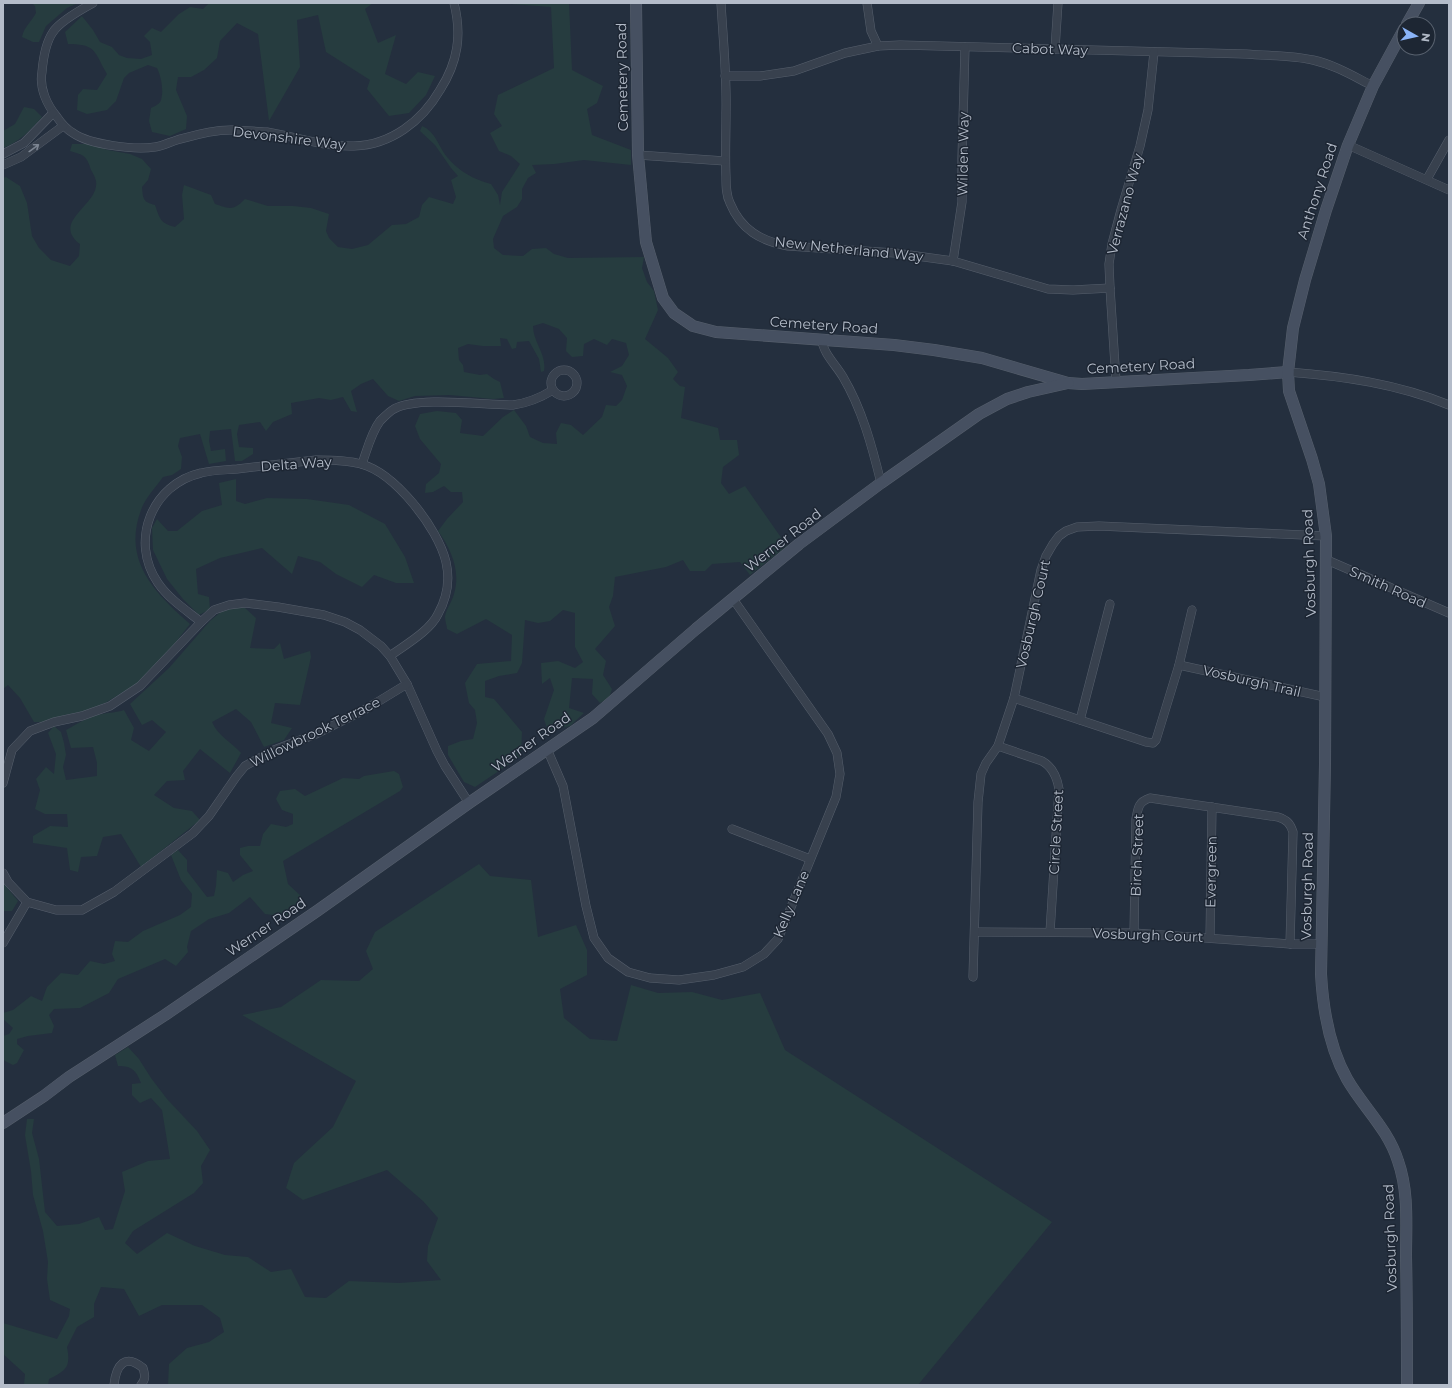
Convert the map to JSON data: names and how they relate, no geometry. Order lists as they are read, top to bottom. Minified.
{"streets":{"street":["Cabot Way","Cemetery Road","Devonshire Way","Wilden Way","Anthony Road","Verrazano Way","New Netherland Way","Delta Way","Werner Road","Vosburgh Road","Smith Road","Vosburgh Court","Vosburgh Trail","Willowbrook Terrace","Circle Street","Birch Street","Evergreen","Kelly Lane"]},"crossings":[["Cabot Way","Wilden Way"],["Cabot Way","Anthony Road"],["Cabot Way","Verrazano Way"],["Cabot Way","New Netherland Way"],["Cemetery Road","Anthony Road"],["Cemetery Road","Verrazano Way"],["Cemetery Road","Werner Road"],["Cemetery Road","Vosburgh Road"],["Wilden Way","New Netherland Way"],["Anthony Road","Vosburgh Road"],["Verrazano Way","New Netherland Way"],["Werner Road","Kelly Lane"],["Vosburgh Road","Smith Road"],["Vosburgh Road","Vosburgh Court"],["Vosburgh Road","Vosburgh Trail"],["Vosburgh Court","Circle Street"],["Vosburgh Court","Birch Street"],["Vosburgh Court","Evergreen"],["Birch Street","Evergreen"]],"north":"right"}
